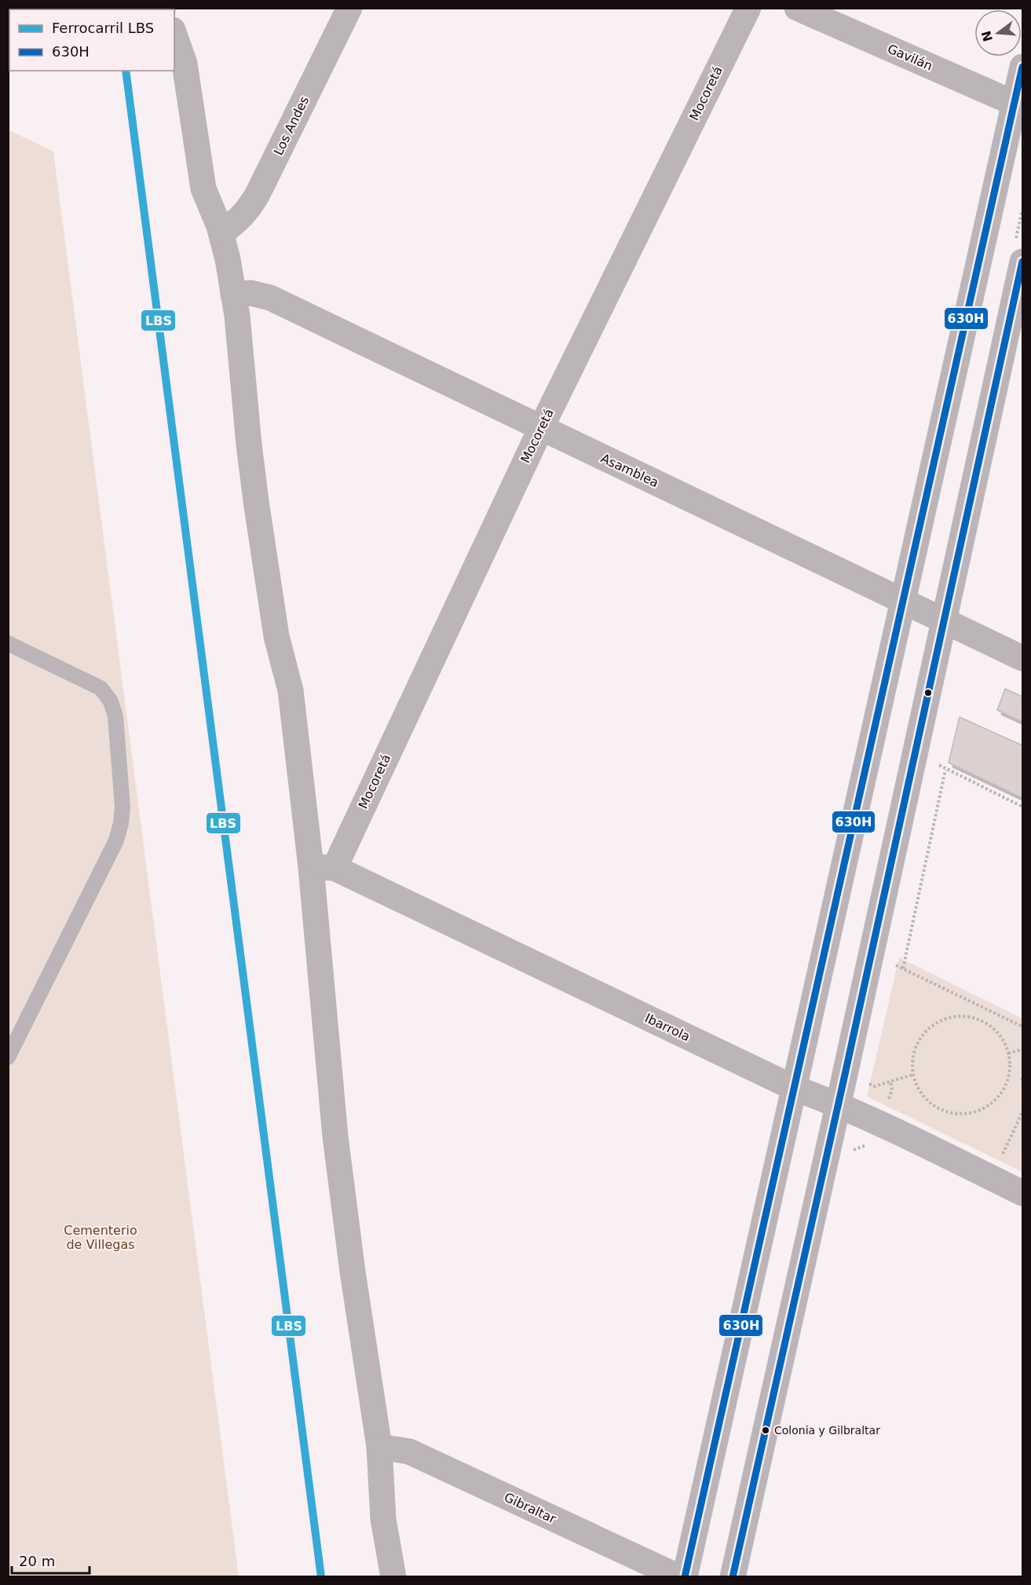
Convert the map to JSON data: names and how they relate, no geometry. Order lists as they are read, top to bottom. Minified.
{"streets":{"street":["Gavilán","Mocoretá","Los Andes","Asamblea","Ibarrola","Gibraltar"]},"crossings":[["Mocoretá","Asamblea"],["Mocoretá","Ibarrola"]],"parks":["Cementerio de Villegas"],"places":["Colonia y Gilbraltar"],"lines":["transit line 630H","rail line LBS"],"legend":["Ferrocarril LBS","630H"],"scale_bar":"20 m","north":"left"}
